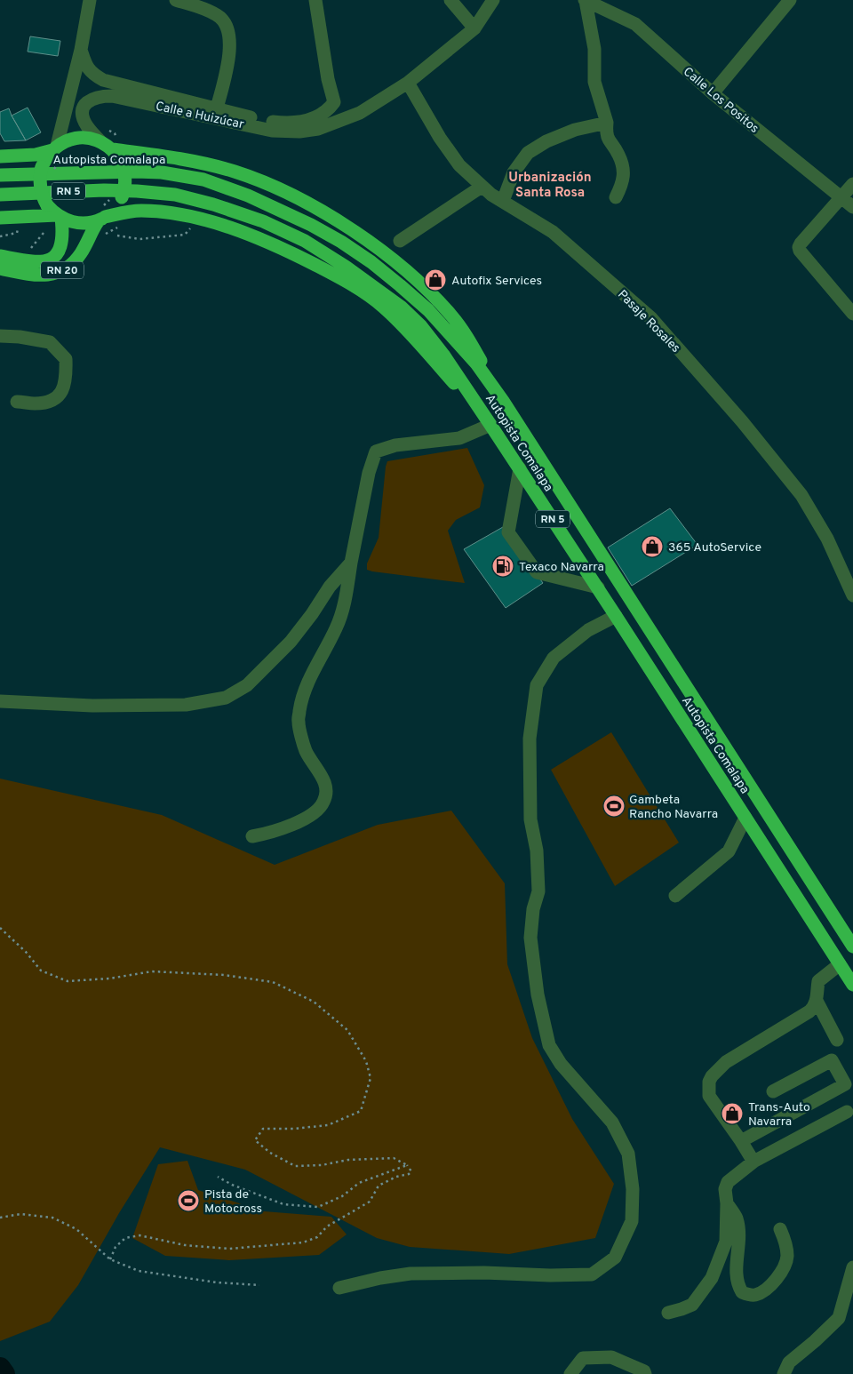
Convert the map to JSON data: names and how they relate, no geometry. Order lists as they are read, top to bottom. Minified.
{"streets":{"highway":["Autopista Comalapa","RN 5","RN 20"],"street":["Calle Los Positos","Calle a Huizúcar","Pasaje Rosales"]},"crossings":[["Calle a Huizúcar","RN 20"],["Calle a Huizúcar","Pasaje Rosales"]],"districts":["Urbanización Santa Rosa"],"places":{"shop":["Autofix Services","365 AutoService","Trans-Auto Navarra"],"fuel station":["Texaco Navarra"],"sports":["Gambeta Rancho Navarra","Pista de Motocross"]}}
